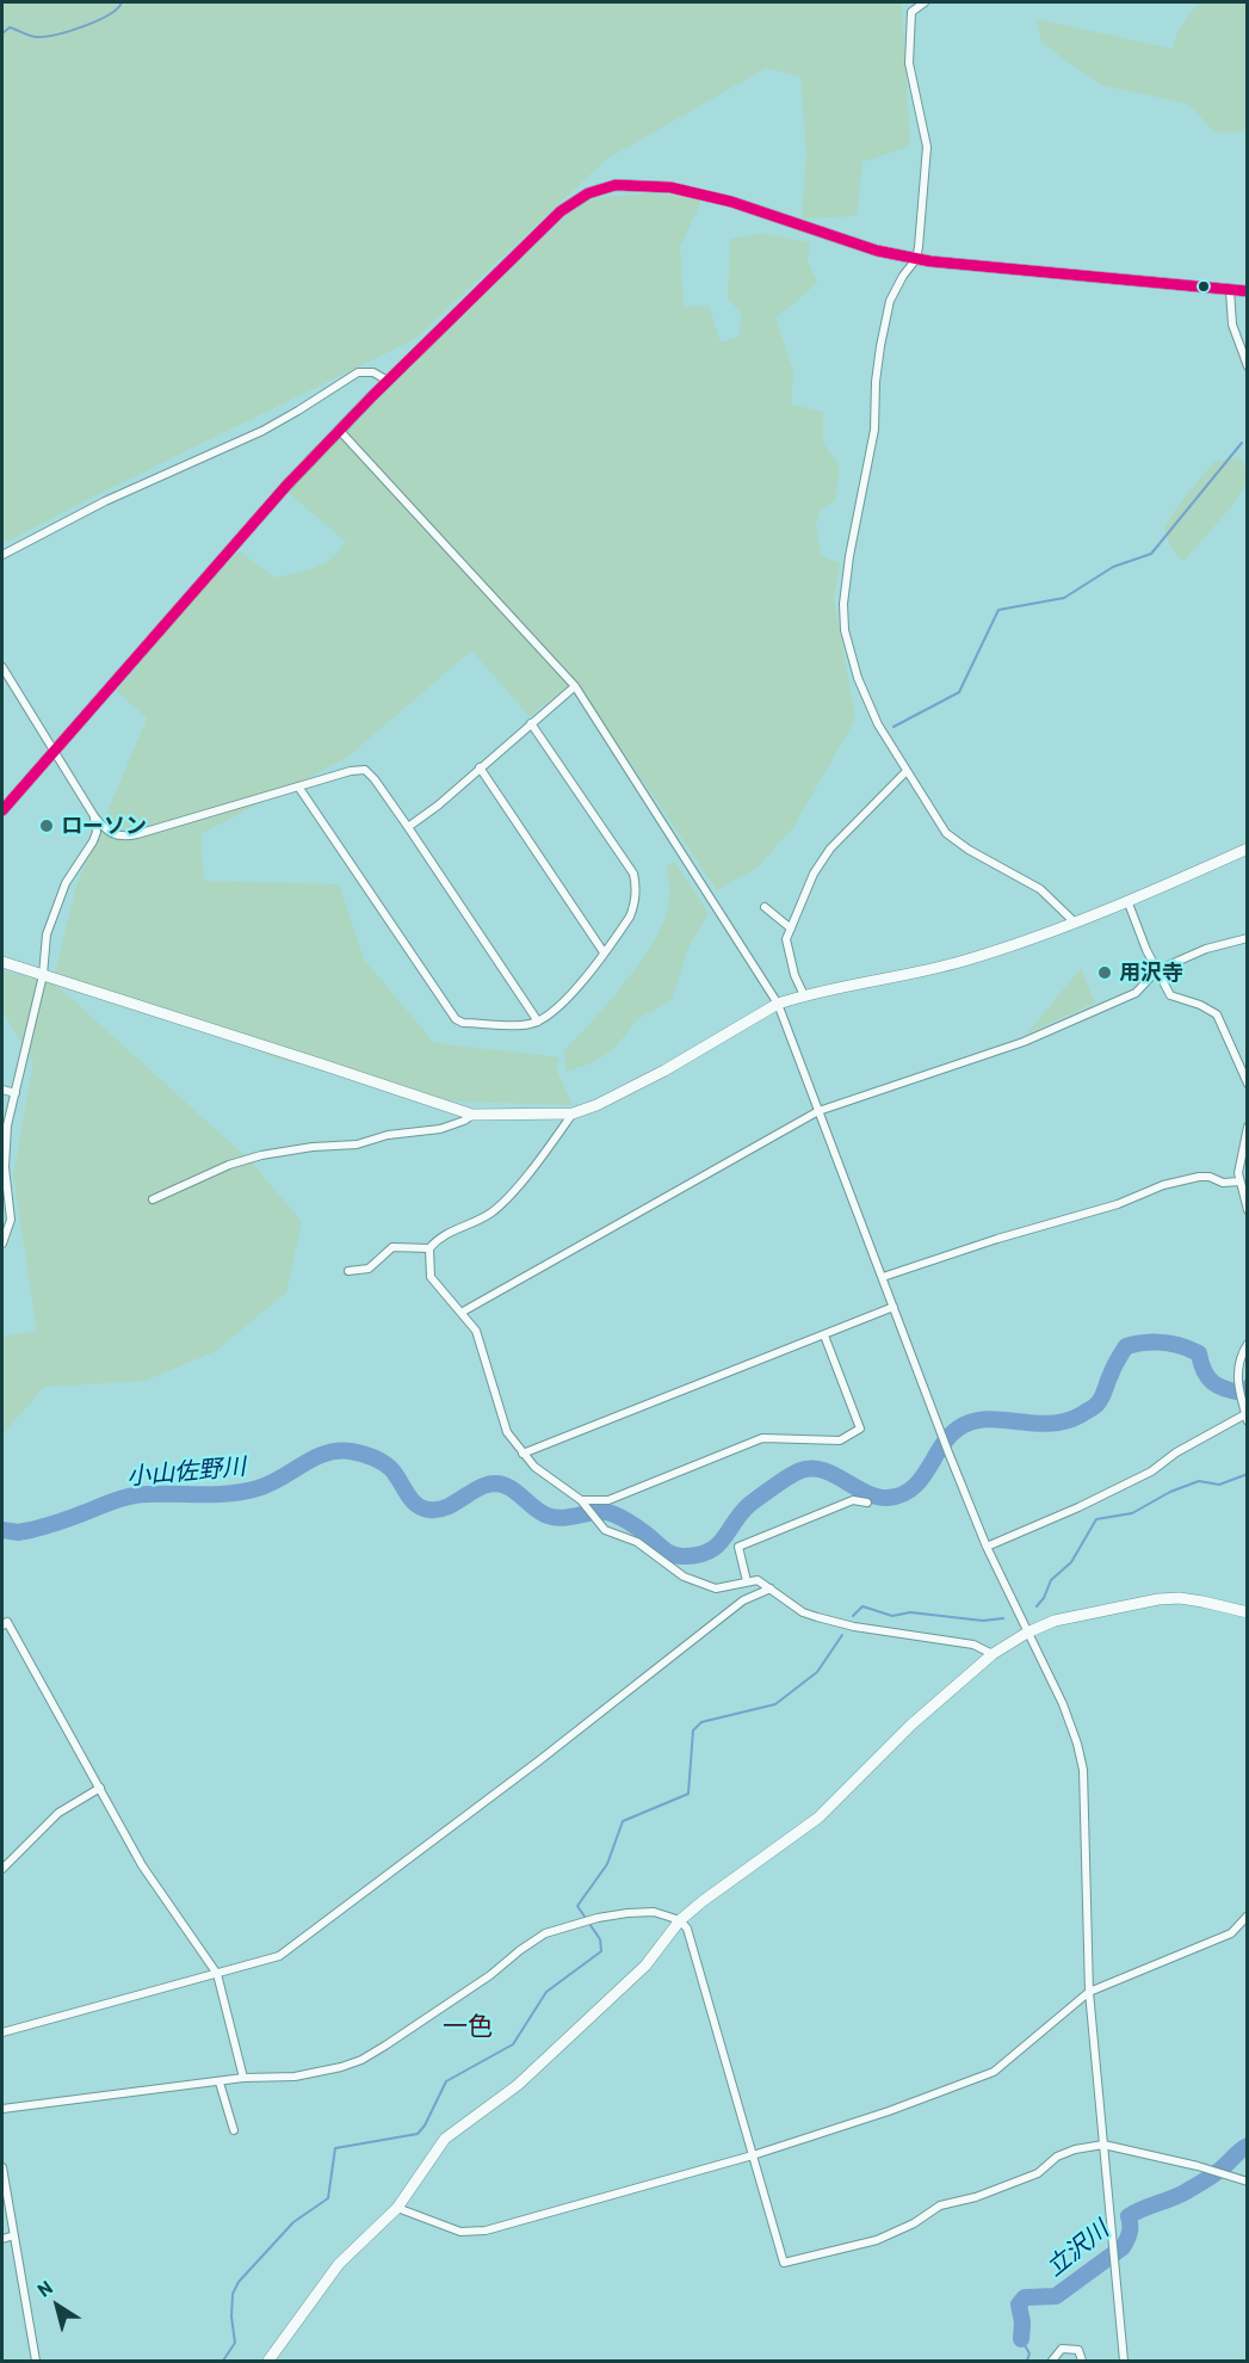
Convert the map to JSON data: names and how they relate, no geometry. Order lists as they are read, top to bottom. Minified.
{"districts":["一色"],"water":["小山佐野川","立沢川"],"places":["ローソン","用沢寺"],"north":"top left"}
